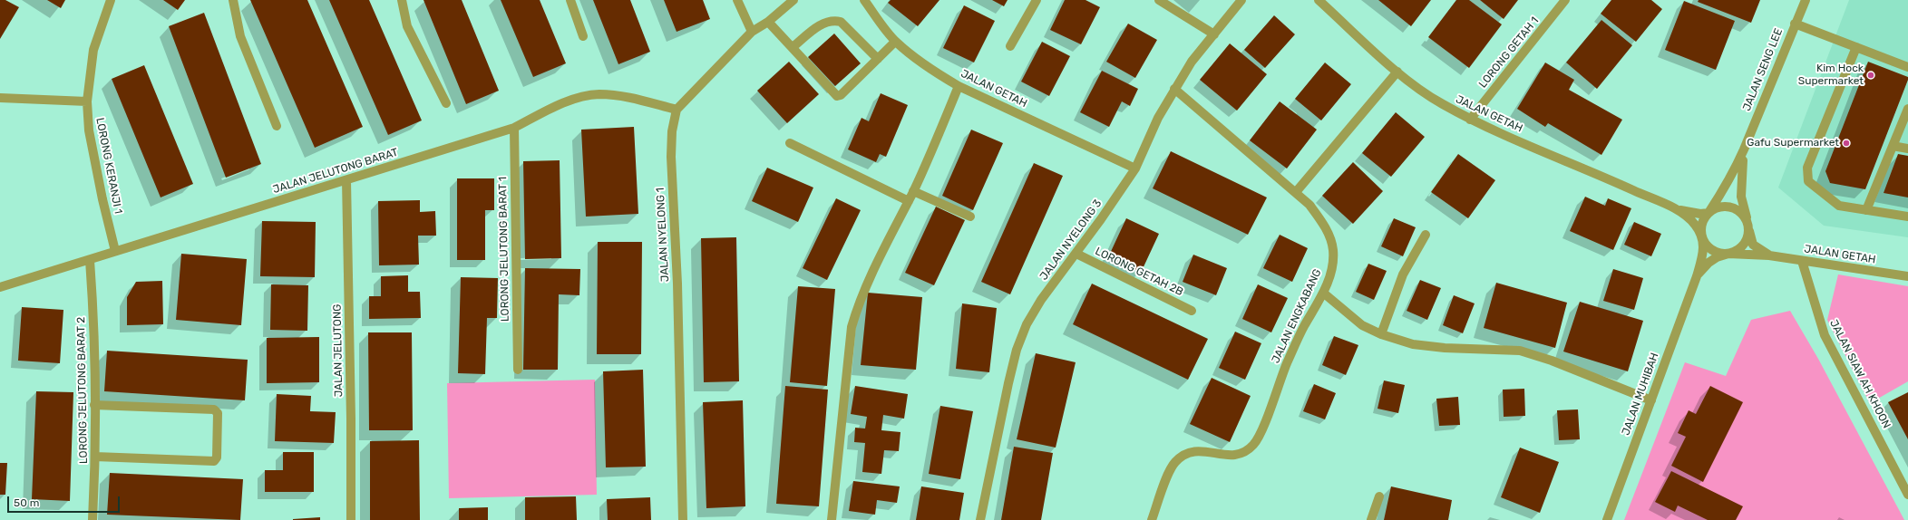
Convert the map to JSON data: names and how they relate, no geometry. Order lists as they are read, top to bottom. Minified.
{"streets":{"street":["LORONG GETAH 1","JALAN SENG LEE","JALAN GETAH","LORONG KERANJI 1","JALAN JELUTONG BARAT","JALAN NYELONG 1","JALAN NYELONG 3","LORONG JELUTONG BARAT 1","LORONG GETAH 2B","JALAN ENGKABANG","JALAN JELUTONG","JALAN SIAW AH KHOON","LORONG JELUTONG BARAT 2","JALAN MUHIBAH"]},"crossings":[["LORONG GETAH 1","JALAN GETAH"],["JALAN SENG LEE","JALAN GETAH"],["JALAN SENG LEE","JALAN MUHIBAH"],["JALAN GETAH","JALAN NYELONG 3"],["JALAN GETAH","JALAN SIAW AH KHOON"],["JALAN GETAH","JALAN MUHIBAH"],["LORONG KERANJI 1","JALAN JELUTONG BARAT"],["JALAN JELUTONG BARAT","JALAN NYELONG 1"],["JALAN JELUTONG BARAT","LORONG JELUTONG BARAT 1"],["JALAN JELUTONG BARAT","JALAN JELUTONG"],["JALAN JELUTONG BARAT","LORONG JELUTONG BARAT 2"],["JALAN NYELONG 3","LORONG GETAH 2B"],["JALAN NYELONG 3","JALAN ENGKABANG"]],"places":["Kim Hock Supermarket","Gafu Supermarket"],"scale_bar":"50 m"}
